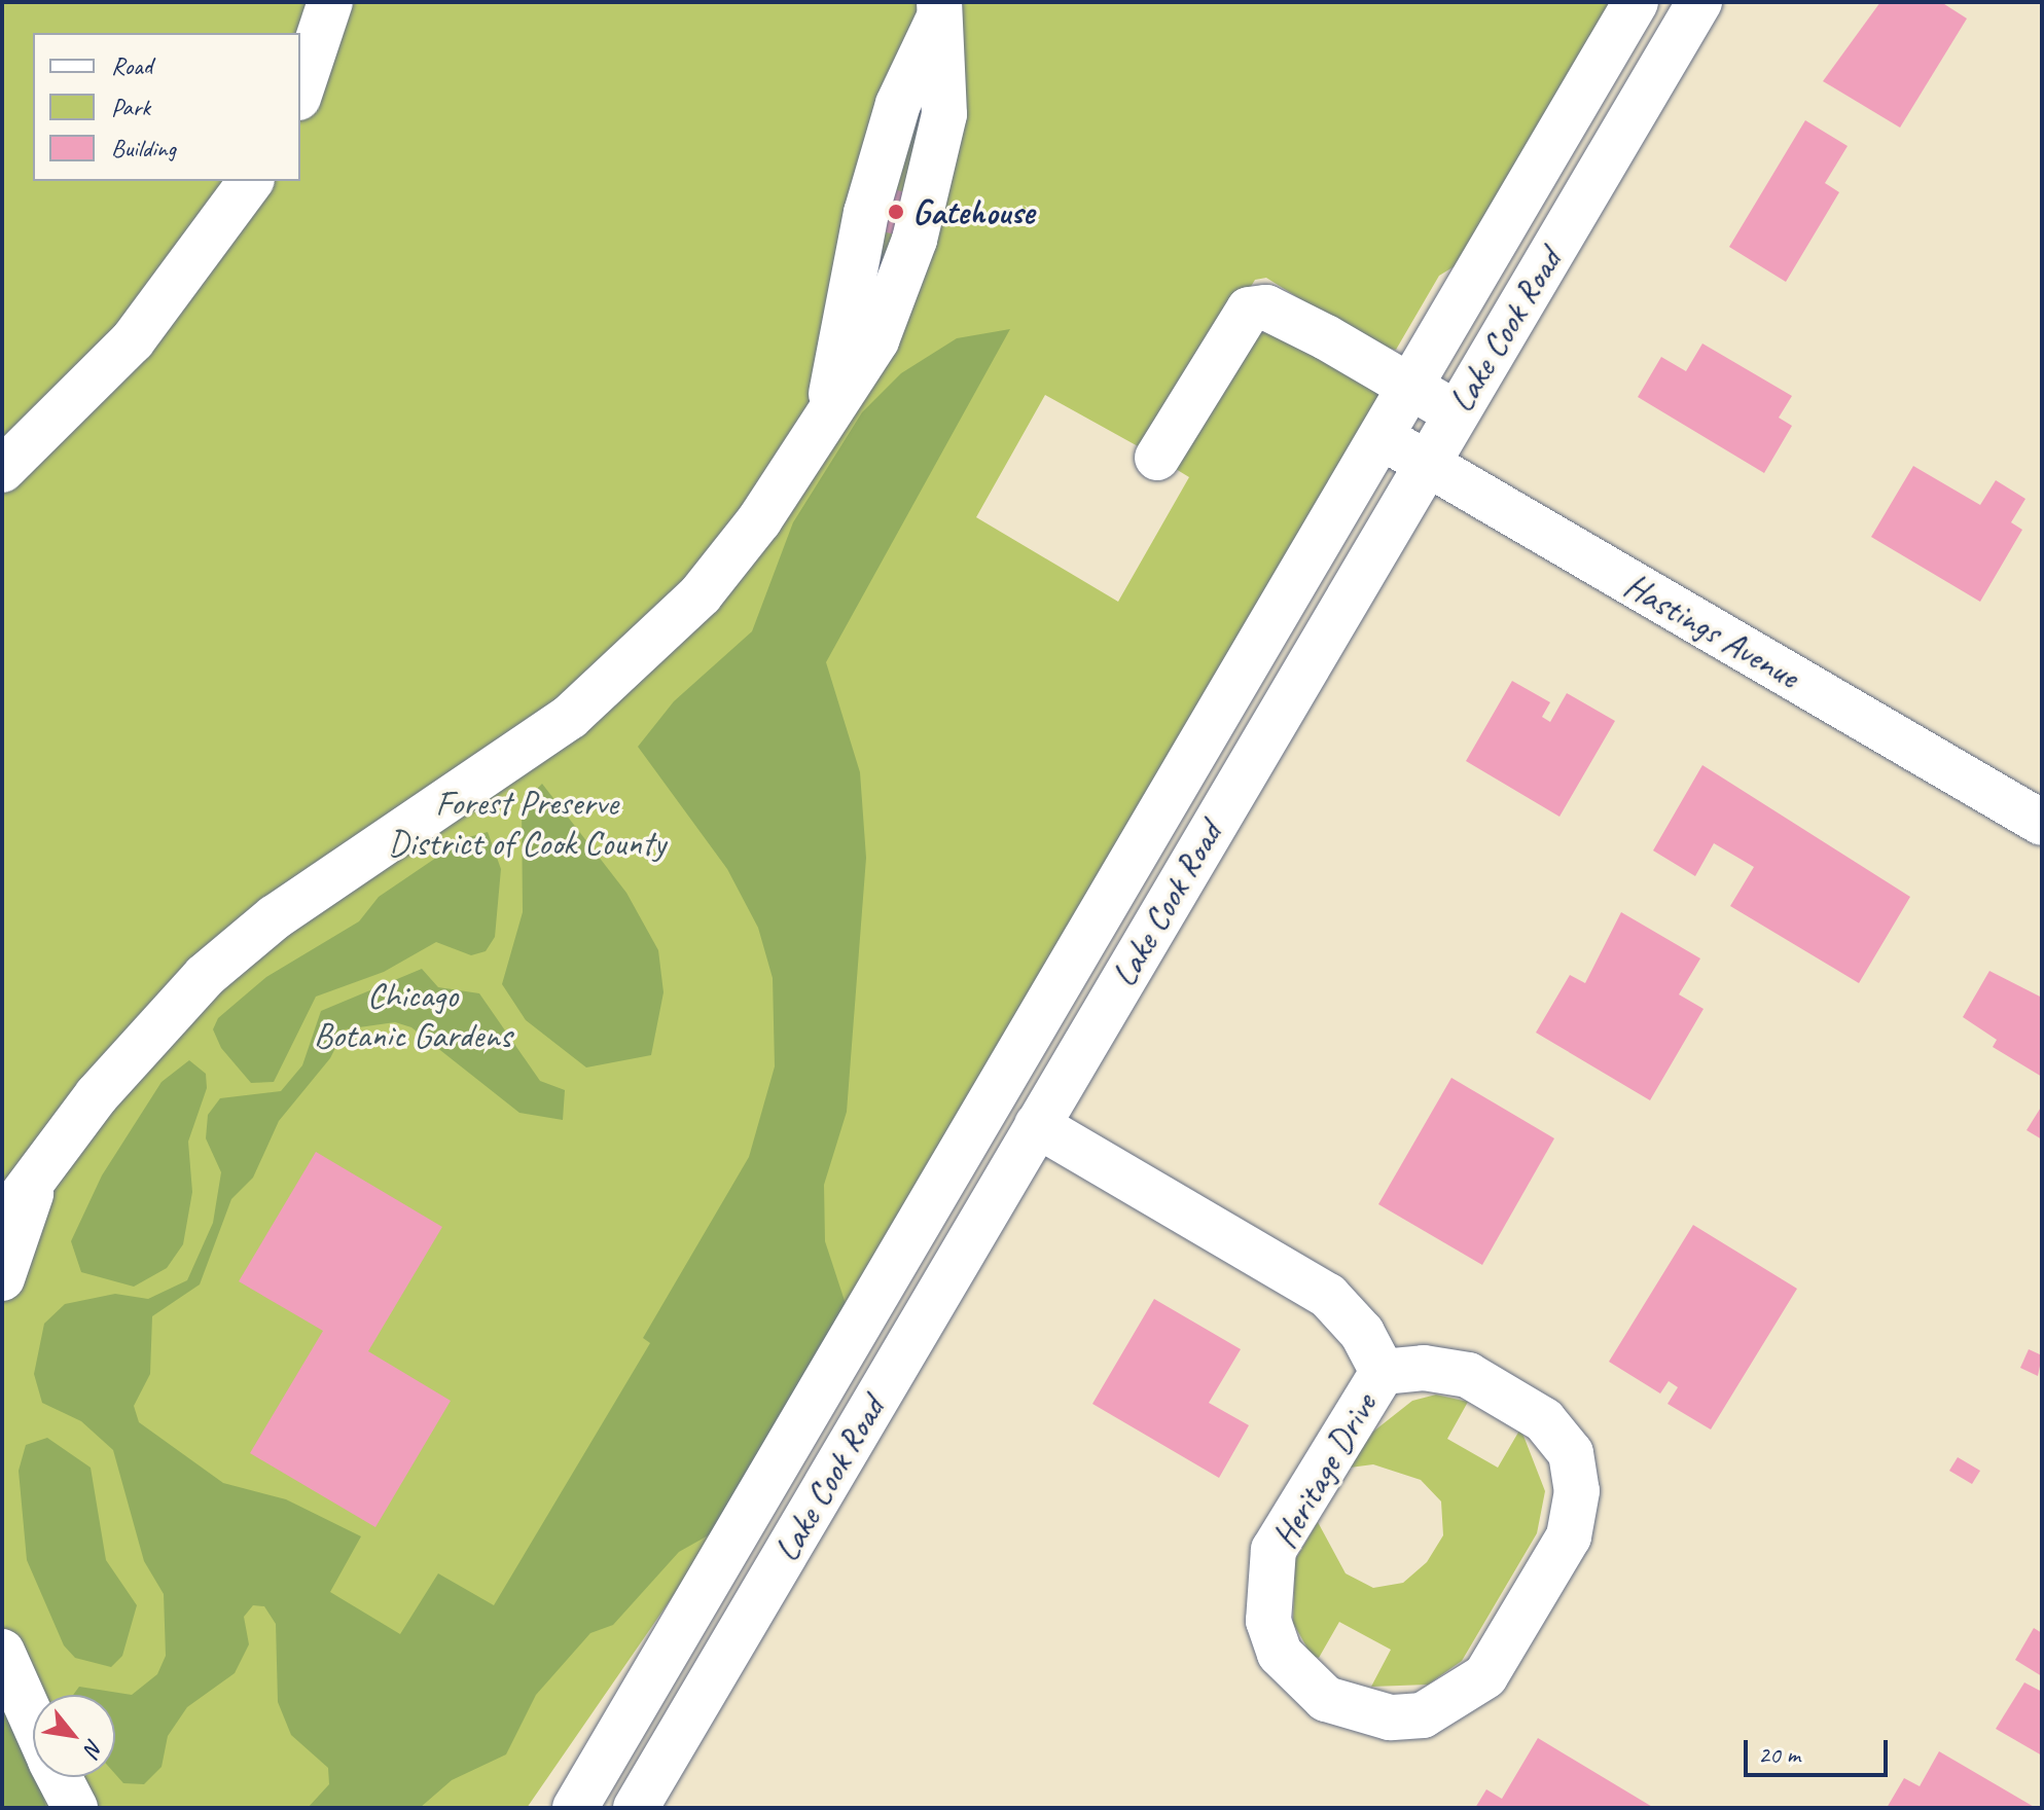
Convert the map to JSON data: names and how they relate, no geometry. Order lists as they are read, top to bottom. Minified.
{"streets":{"main road":["Lake Cook Road","Hastings Avenue","Heritage Drive"]},"crossings":[["Lake Cook Road","Hastings Avenue"],["Lake Cook Road","Heritage Drive"]],"parks":["Forest Preserve District of Cook County","Chicago Botanic Gardens"],"places":["Gatehouse"],"legend":["Road","Park","Building"],"scale_bar":"20 m","north":"bottom right"}
